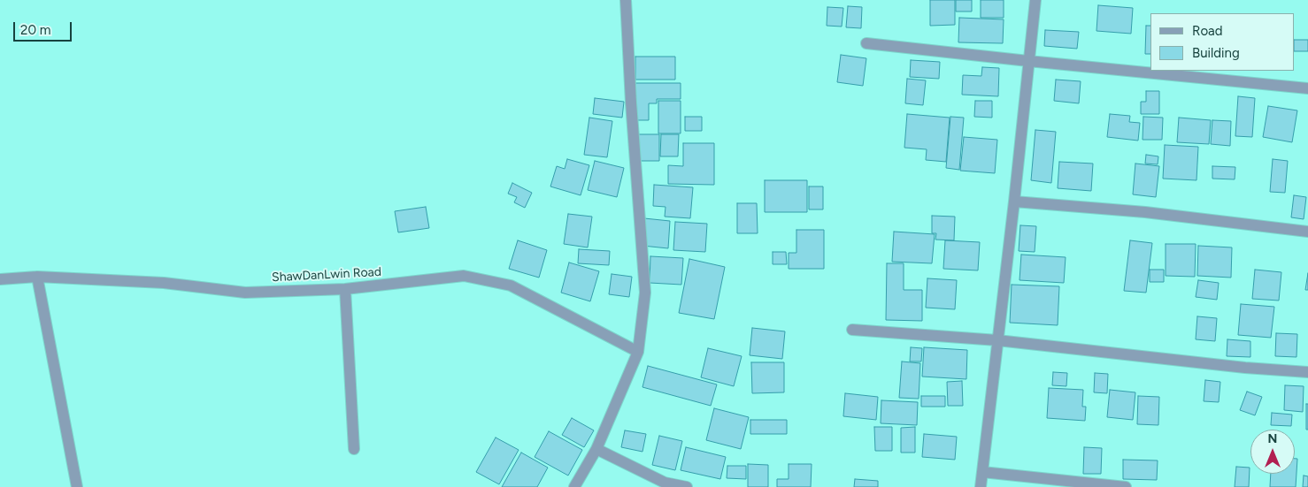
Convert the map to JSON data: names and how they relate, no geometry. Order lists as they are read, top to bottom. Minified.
{"streets":{"street":["ShawDanLwin Road"]},"legend":["Road","Building"],"scale_bar":"20 m","north":"top"}
